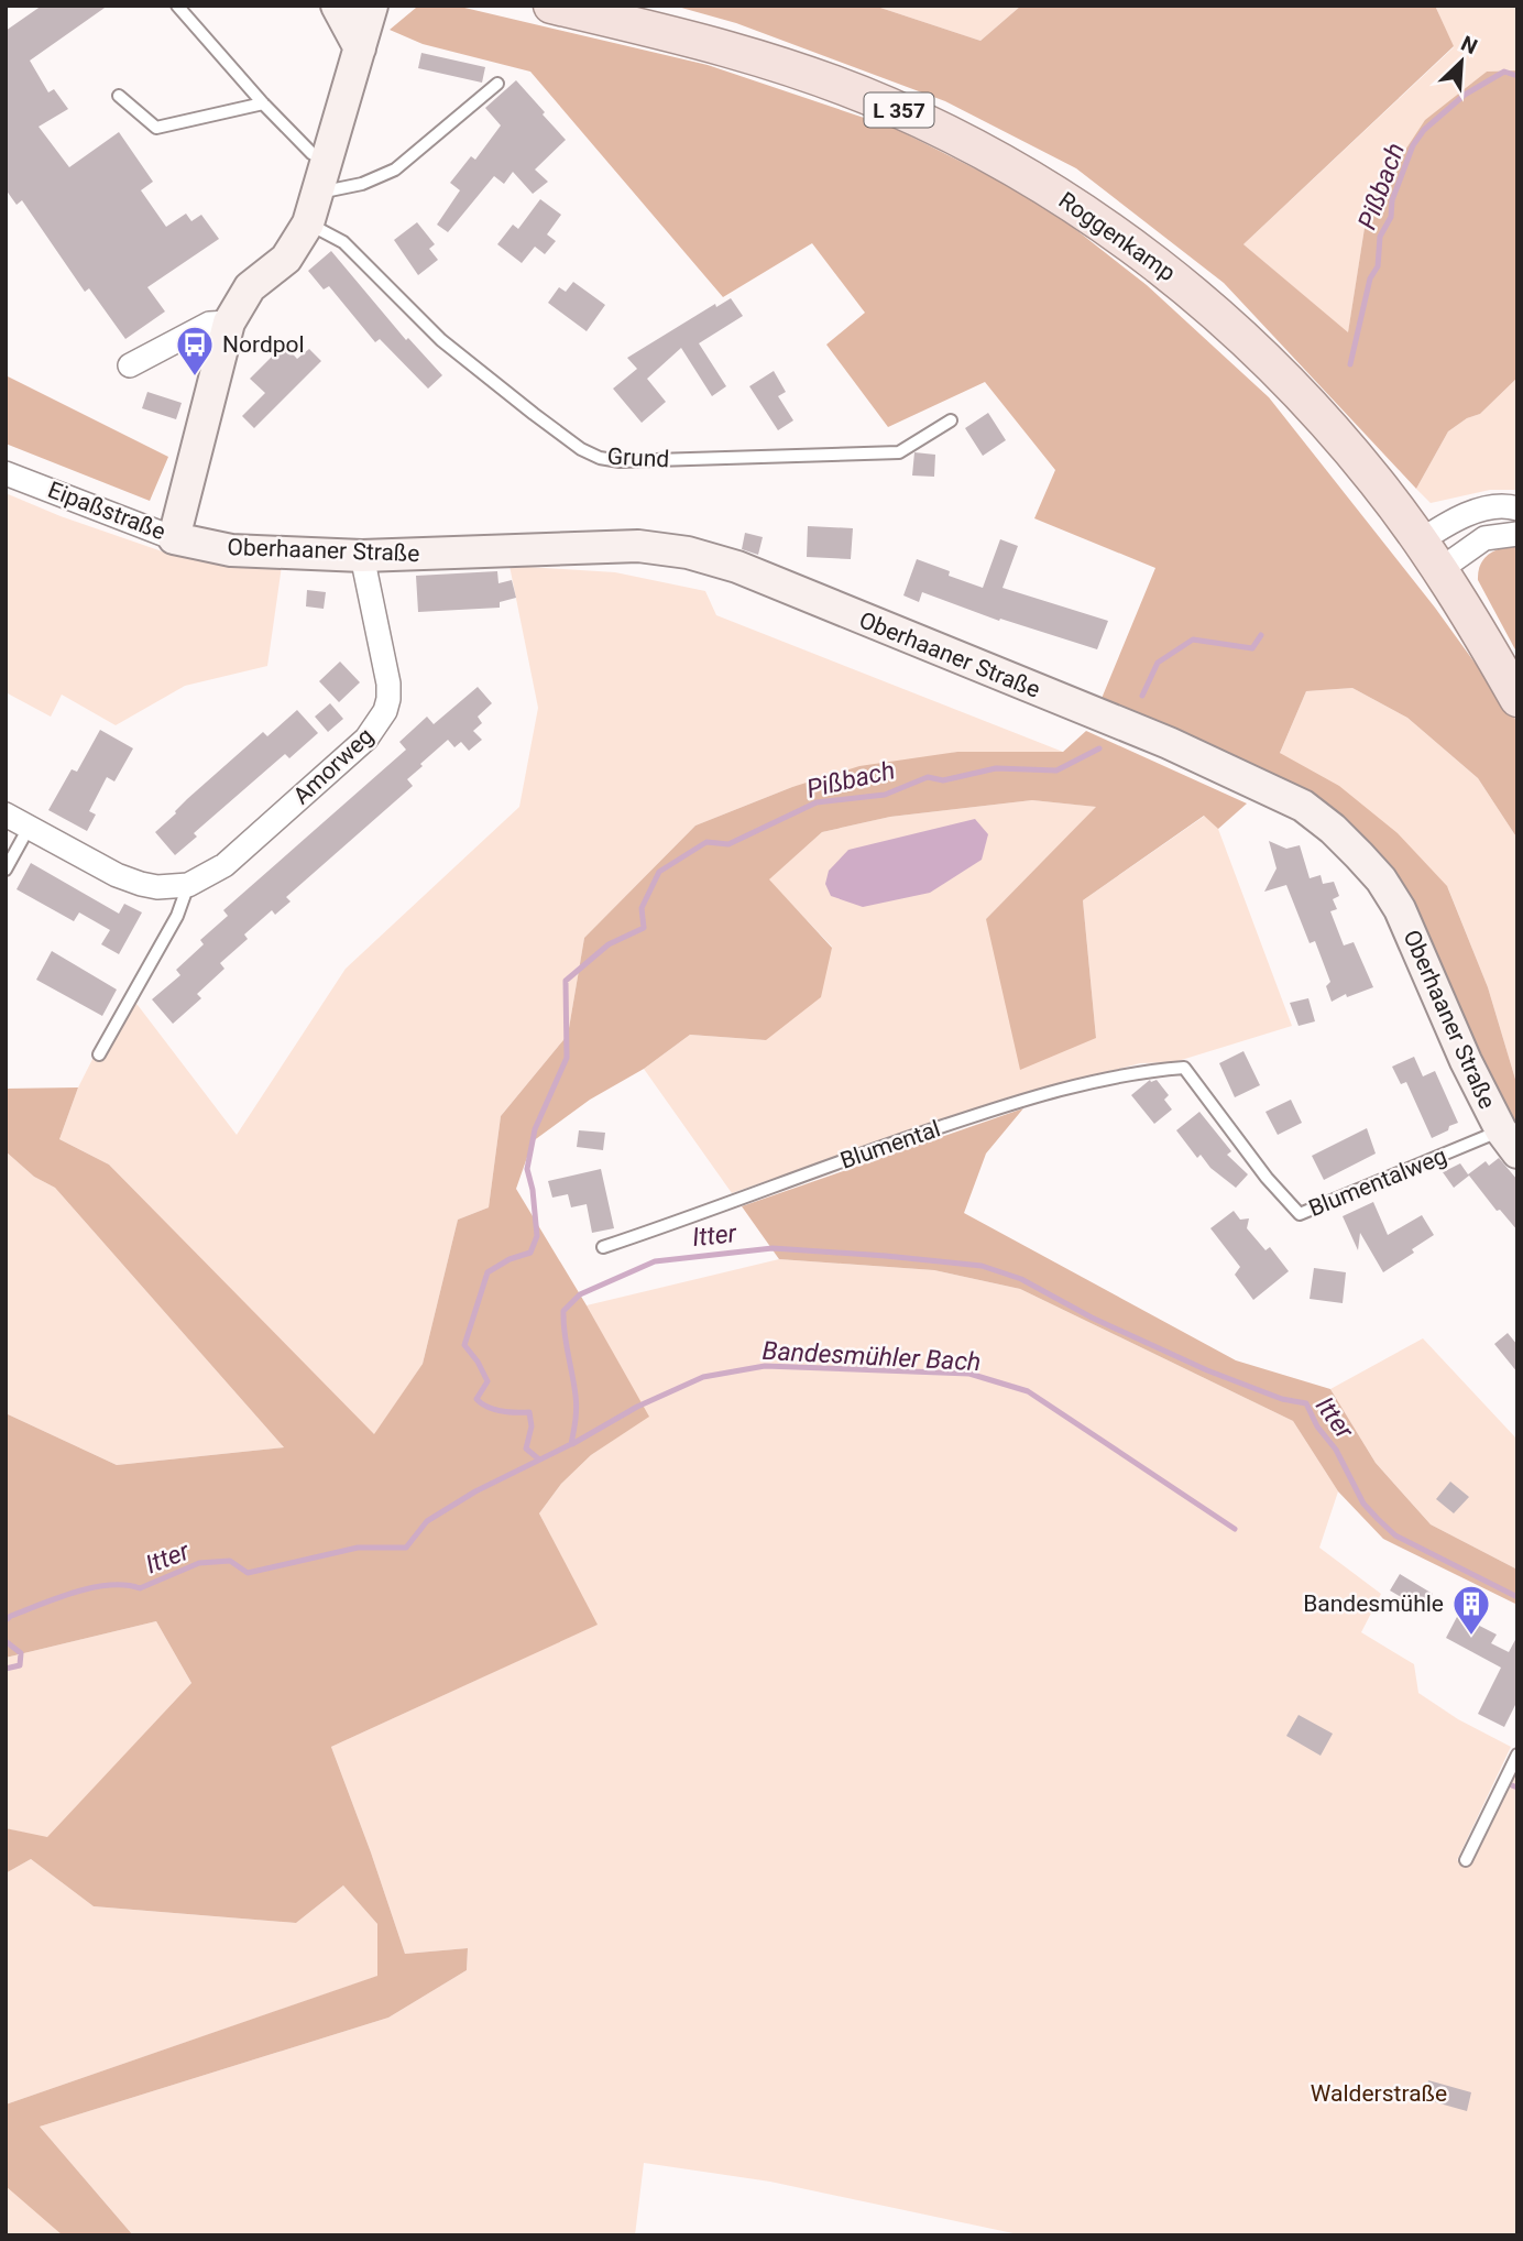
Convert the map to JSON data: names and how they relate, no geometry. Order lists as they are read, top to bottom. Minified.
{"streets":{"main road":["L 357","Roggenkamp"],"street":["Eipaßstraße","Oberhaaner Straße","Amorweg"],"lane":["Grund","Blumental","Blumentalweg"]},"crossings":[["Grund","Eipaßstraße"],["Eipaßstraße","Oberhaaner Straße"],["Oberhaaner Straße","Amorweg"],["Oberhaaner Straße","Blumentalweg"],["Blumental","Blumentalweg"]],"water":["Pißbach","Itter","Bandesmühler Bach"],"parks":["Walderstraße"],"places":{"bus stop":["Nordpol"],"building":["Bandesmühle"]},"north":"top right"}
